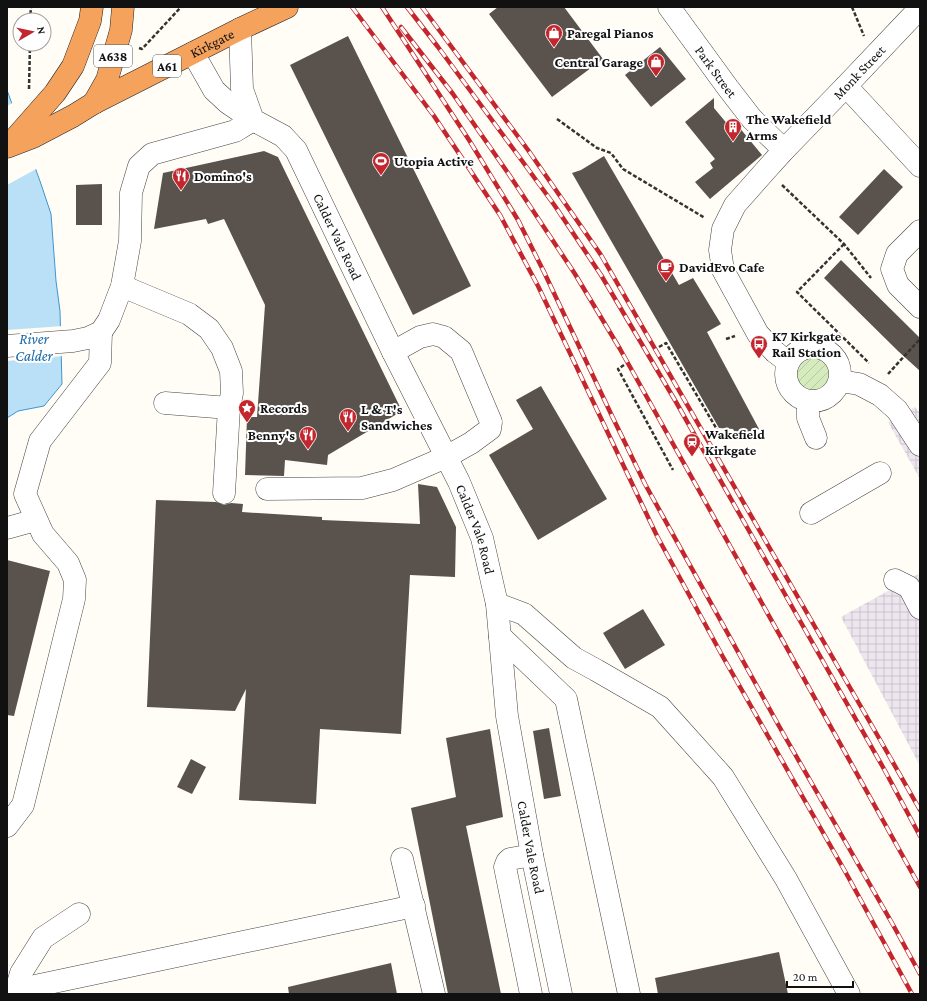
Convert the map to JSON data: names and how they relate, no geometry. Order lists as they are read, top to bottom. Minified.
{"streets":{"highway":["Kirkgate","A638","A61"],"street":["Park Street","Monk Street","Calder Vale Road"]},"crossings":[["Kirkgate","A638"],["Kirkgate","A61"],["Kirkgate","Calder Vale Road"],["A638","A61"],["Park Street","Monk Street"]],"water":["River Calder"],"places":{"shop":["Paregal Pianos","Central Garage"],"building":["The Wakefield Arms"],"sports":["Utopia Active"],"restaurant":["Domino's","L & T's Sandwiches","Benny's"],"cafe":["DavidEvo Cafe"],"bus stop":["K7 Kirkgate Rail Station"],"place":["Records"],"station":["Wakefield Kirkgate"]},"scale_bar":"20 m","north":"right"}
